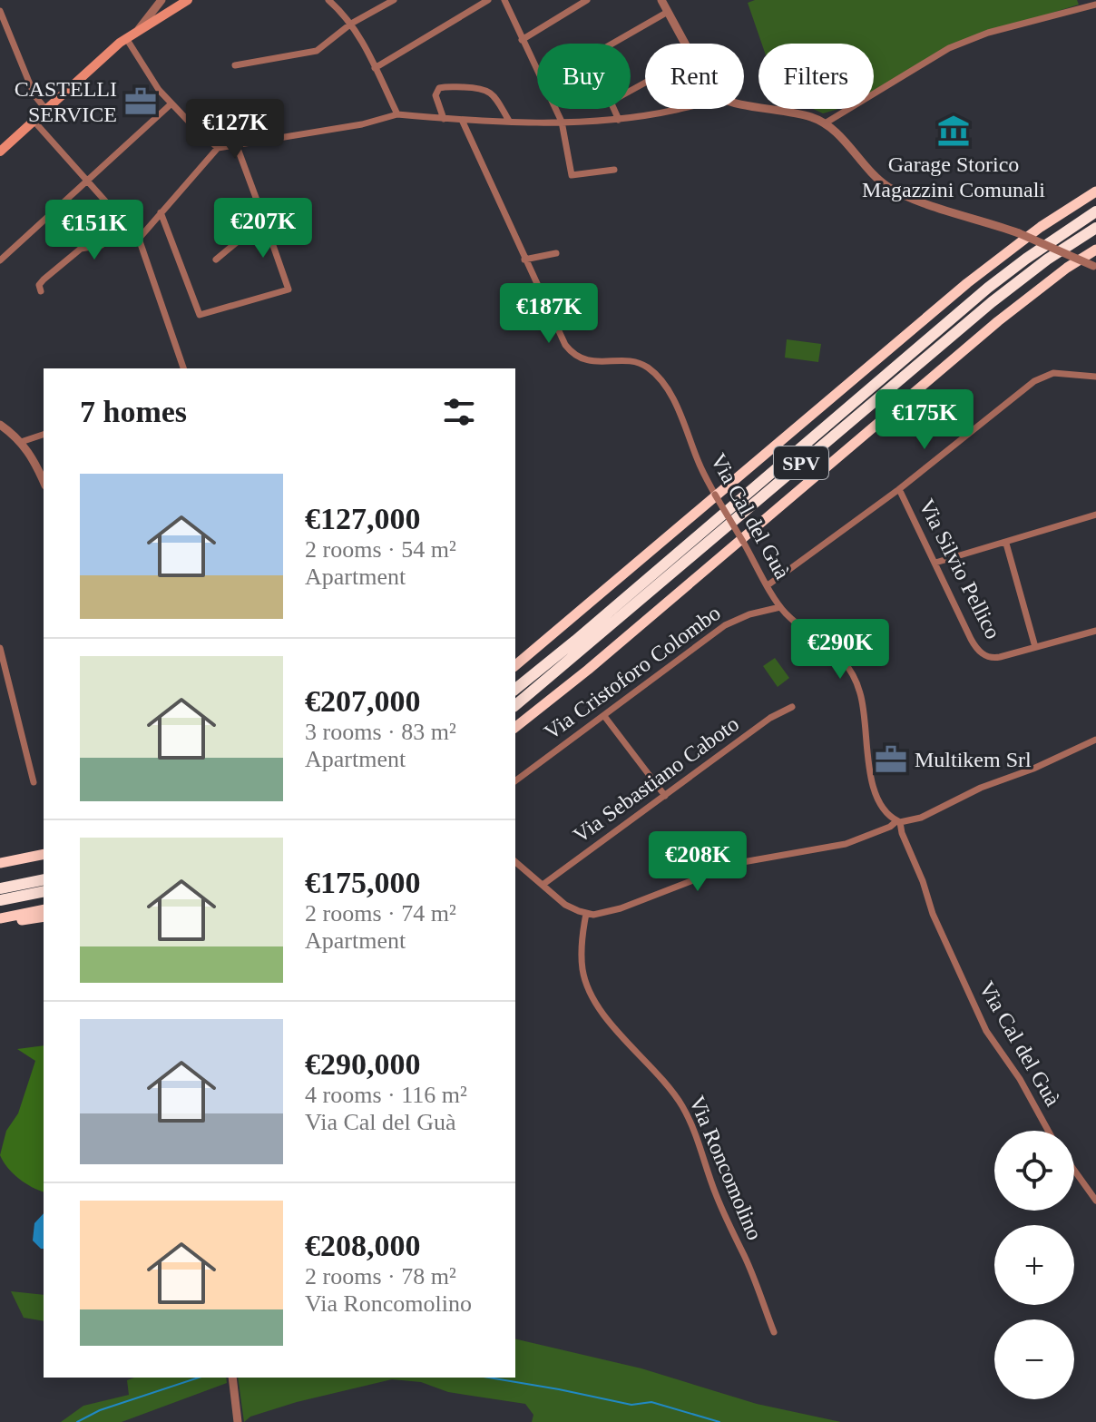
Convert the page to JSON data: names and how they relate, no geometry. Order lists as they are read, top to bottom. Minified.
{"streets":{"highway":["SPV"],"street":["Via Cal del Guà","Via Silvio Pellico","Via Cristoforo Colombo","Via Sebastiano Caboto","Via Roncomolino"]},"crossings":[["Via Cal del Guà","Via Cristoforo Colombo"]],"places":{"office":["CASTELLI SERVICE","Multikem Srl"],"museum":["Garage Storico Magazzini Comunali"]},"page":{"chip":["Buy","Rent","Filters"],"price":["€127K","€207K","€151K","€187K","€175K","€290K","€208K"],"heading":"7 homes","list":[{"name":"€127,000","note":"2 rooms · 54 m² · Apartment"},{"name":"€207,000","note":"3 rooms · 83 m² · Apartment"},{"name":"€175,000","note":"2 rooms · 74 m² · Apartment"},{"name":"€290,000","note":"4 rooms · 116 m² · Via Cal del Guà"},{"name":"€208,000","note":"2 rooms · 78 m² · Via Roncomolino"}],"map_buttons":["+","−"]}}
